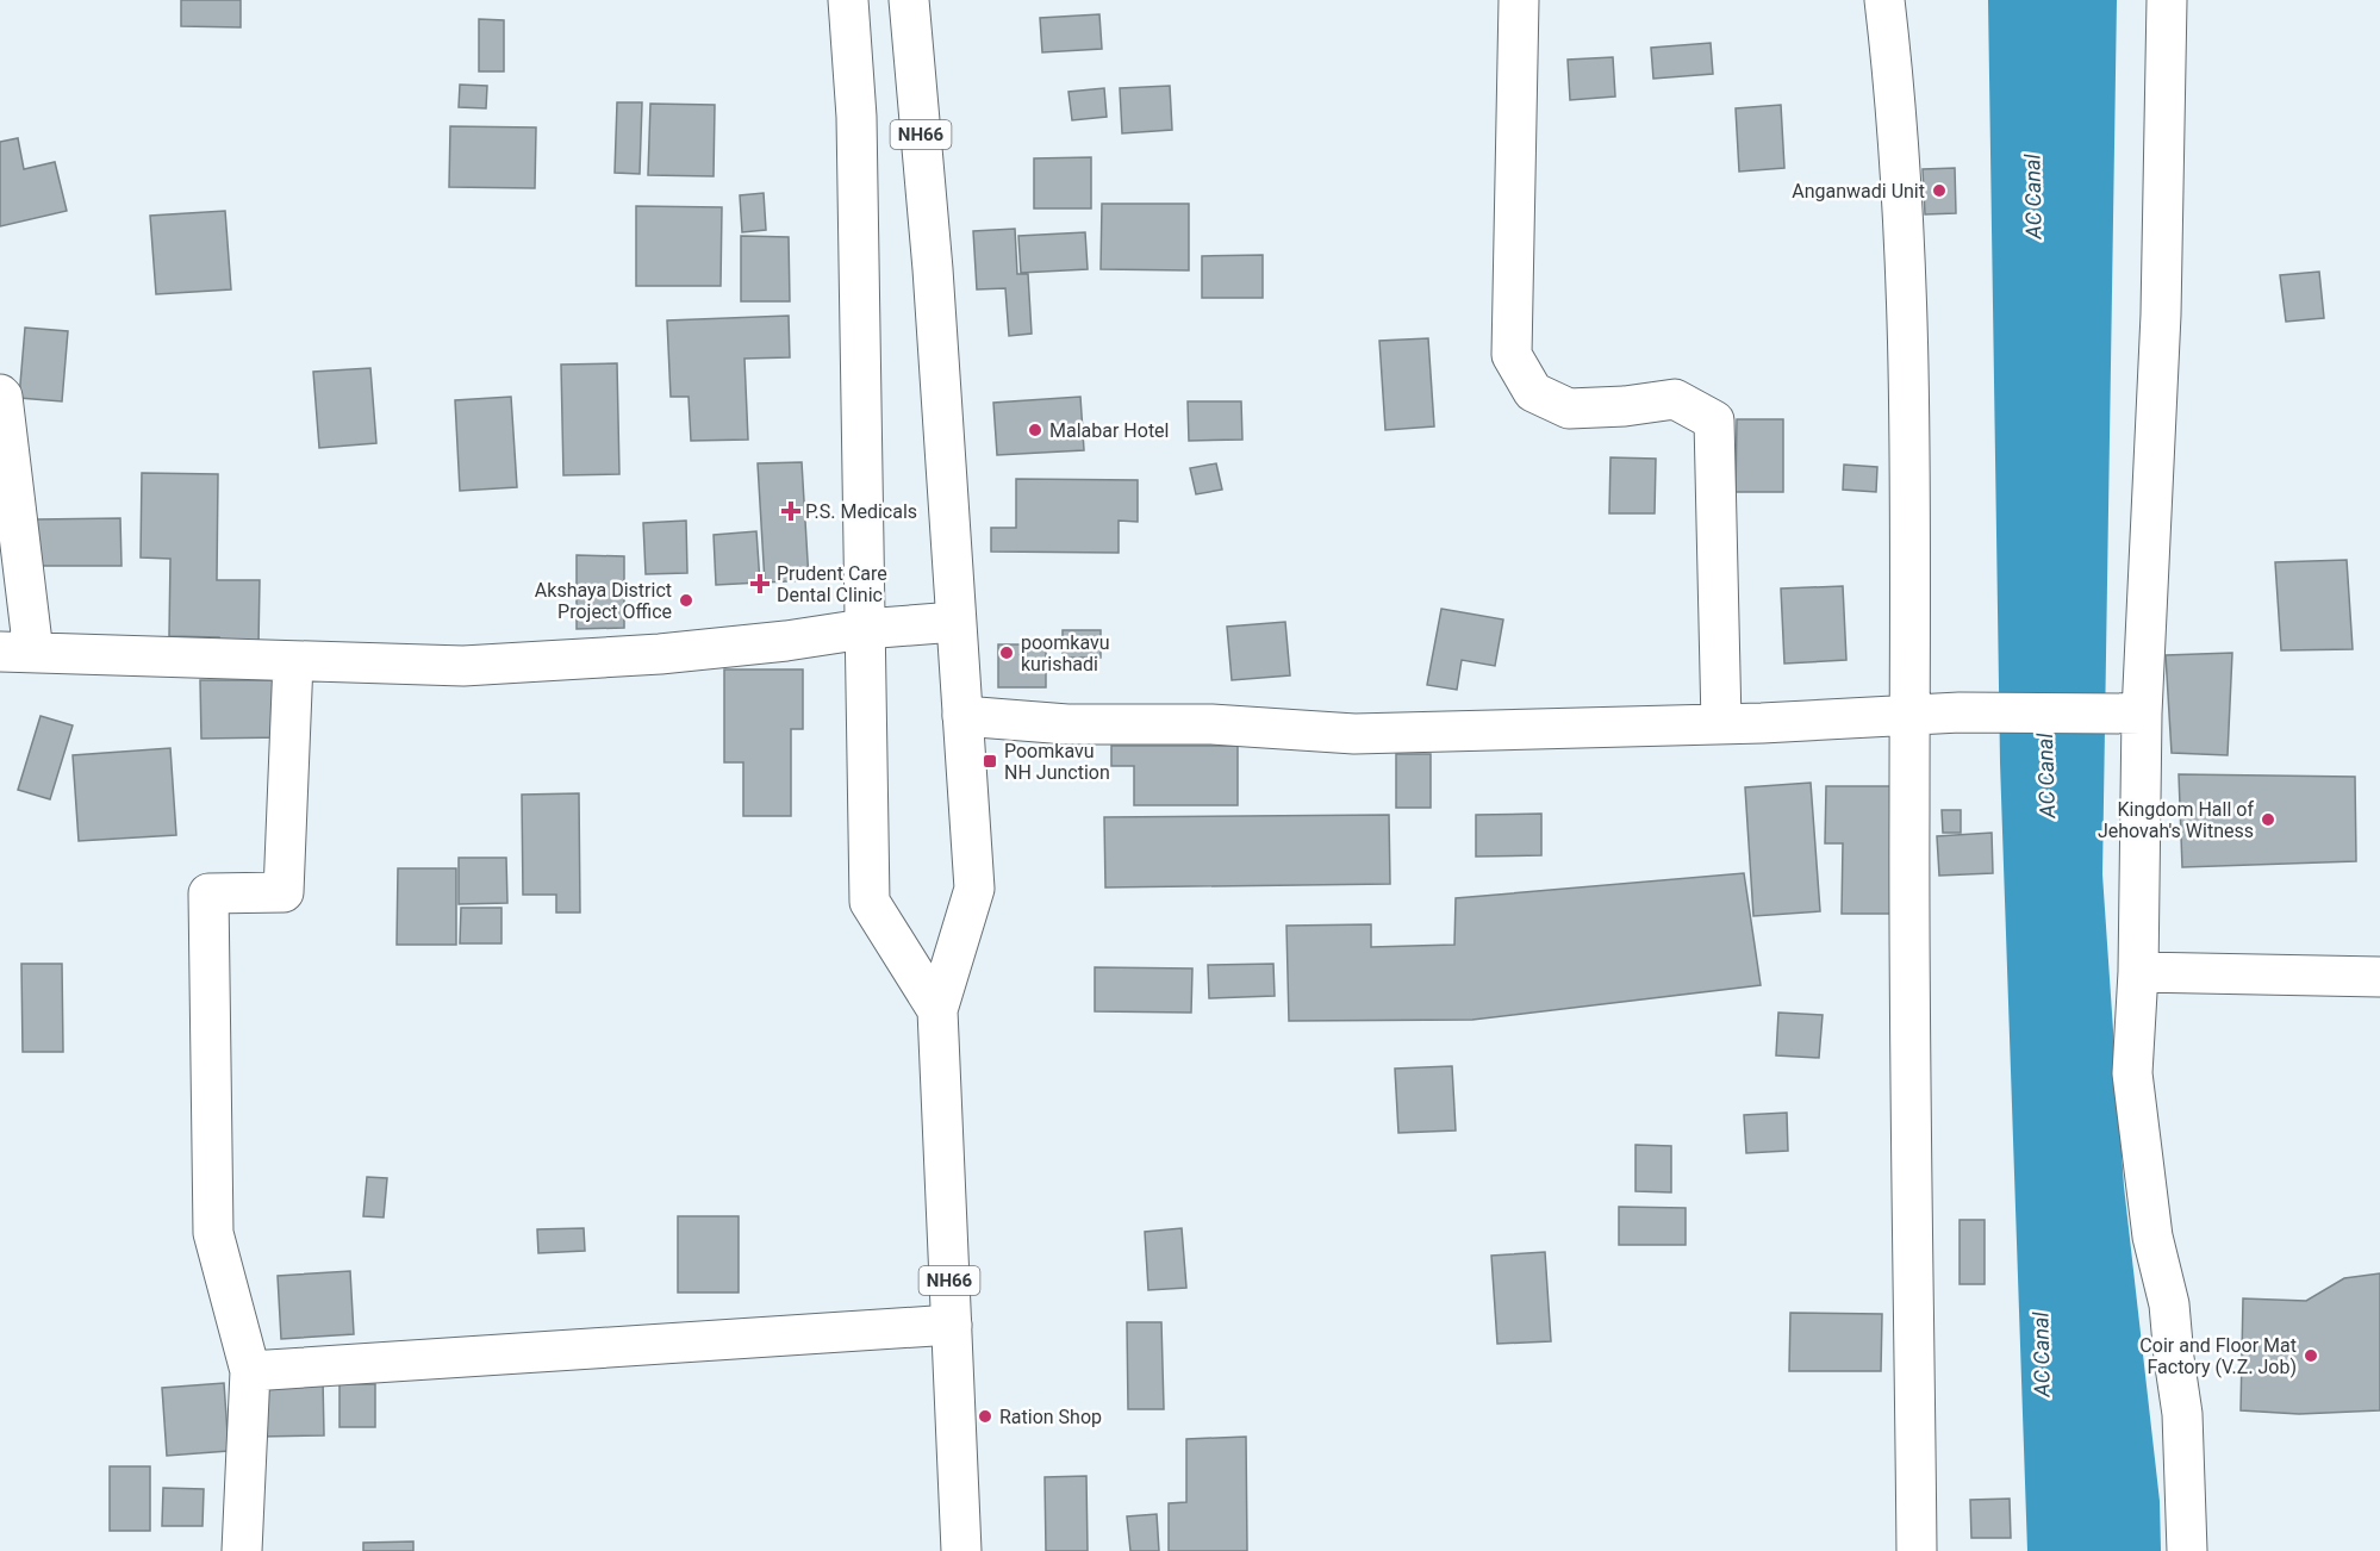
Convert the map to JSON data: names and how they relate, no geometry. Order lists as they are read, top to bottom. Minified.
{"streets":{"main road":["NH66"]},"water":["AC Canal"],"places":{"other":["Anganwadi Unit","Malabar Hotel","Akshaya District Project Office","poomkavu kurishadi","Kingdom Hall of Jehovah's Witness","Coir and Floor Mat Factory (V.Z. Job)","Ration Shop"],"health":["P.S. Medicals","Prudent Care Dental Clinic"],"transit":["Poomkavu NH Junction"]}}
